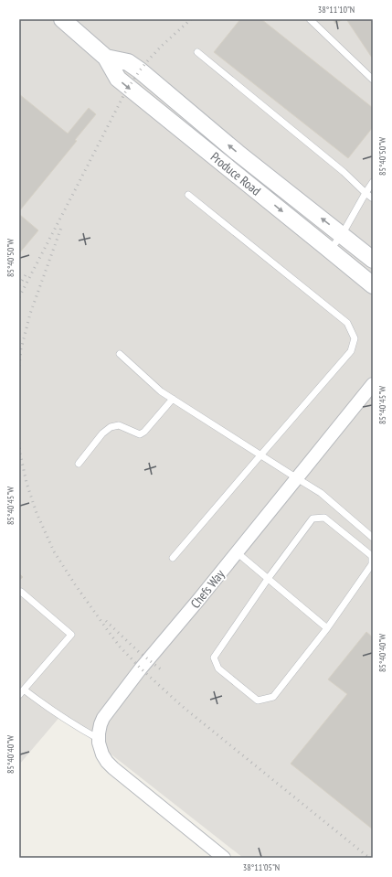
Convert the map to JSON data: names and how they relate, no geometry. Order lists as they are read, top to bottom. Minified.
{"streets":{"street":["Produce Road","Chefs Way"]},"coordinates":["38°11'10\"N","85°40'50\"W","85°40'45\"W","85°40'40\"W","38°11'05\"N"]}
